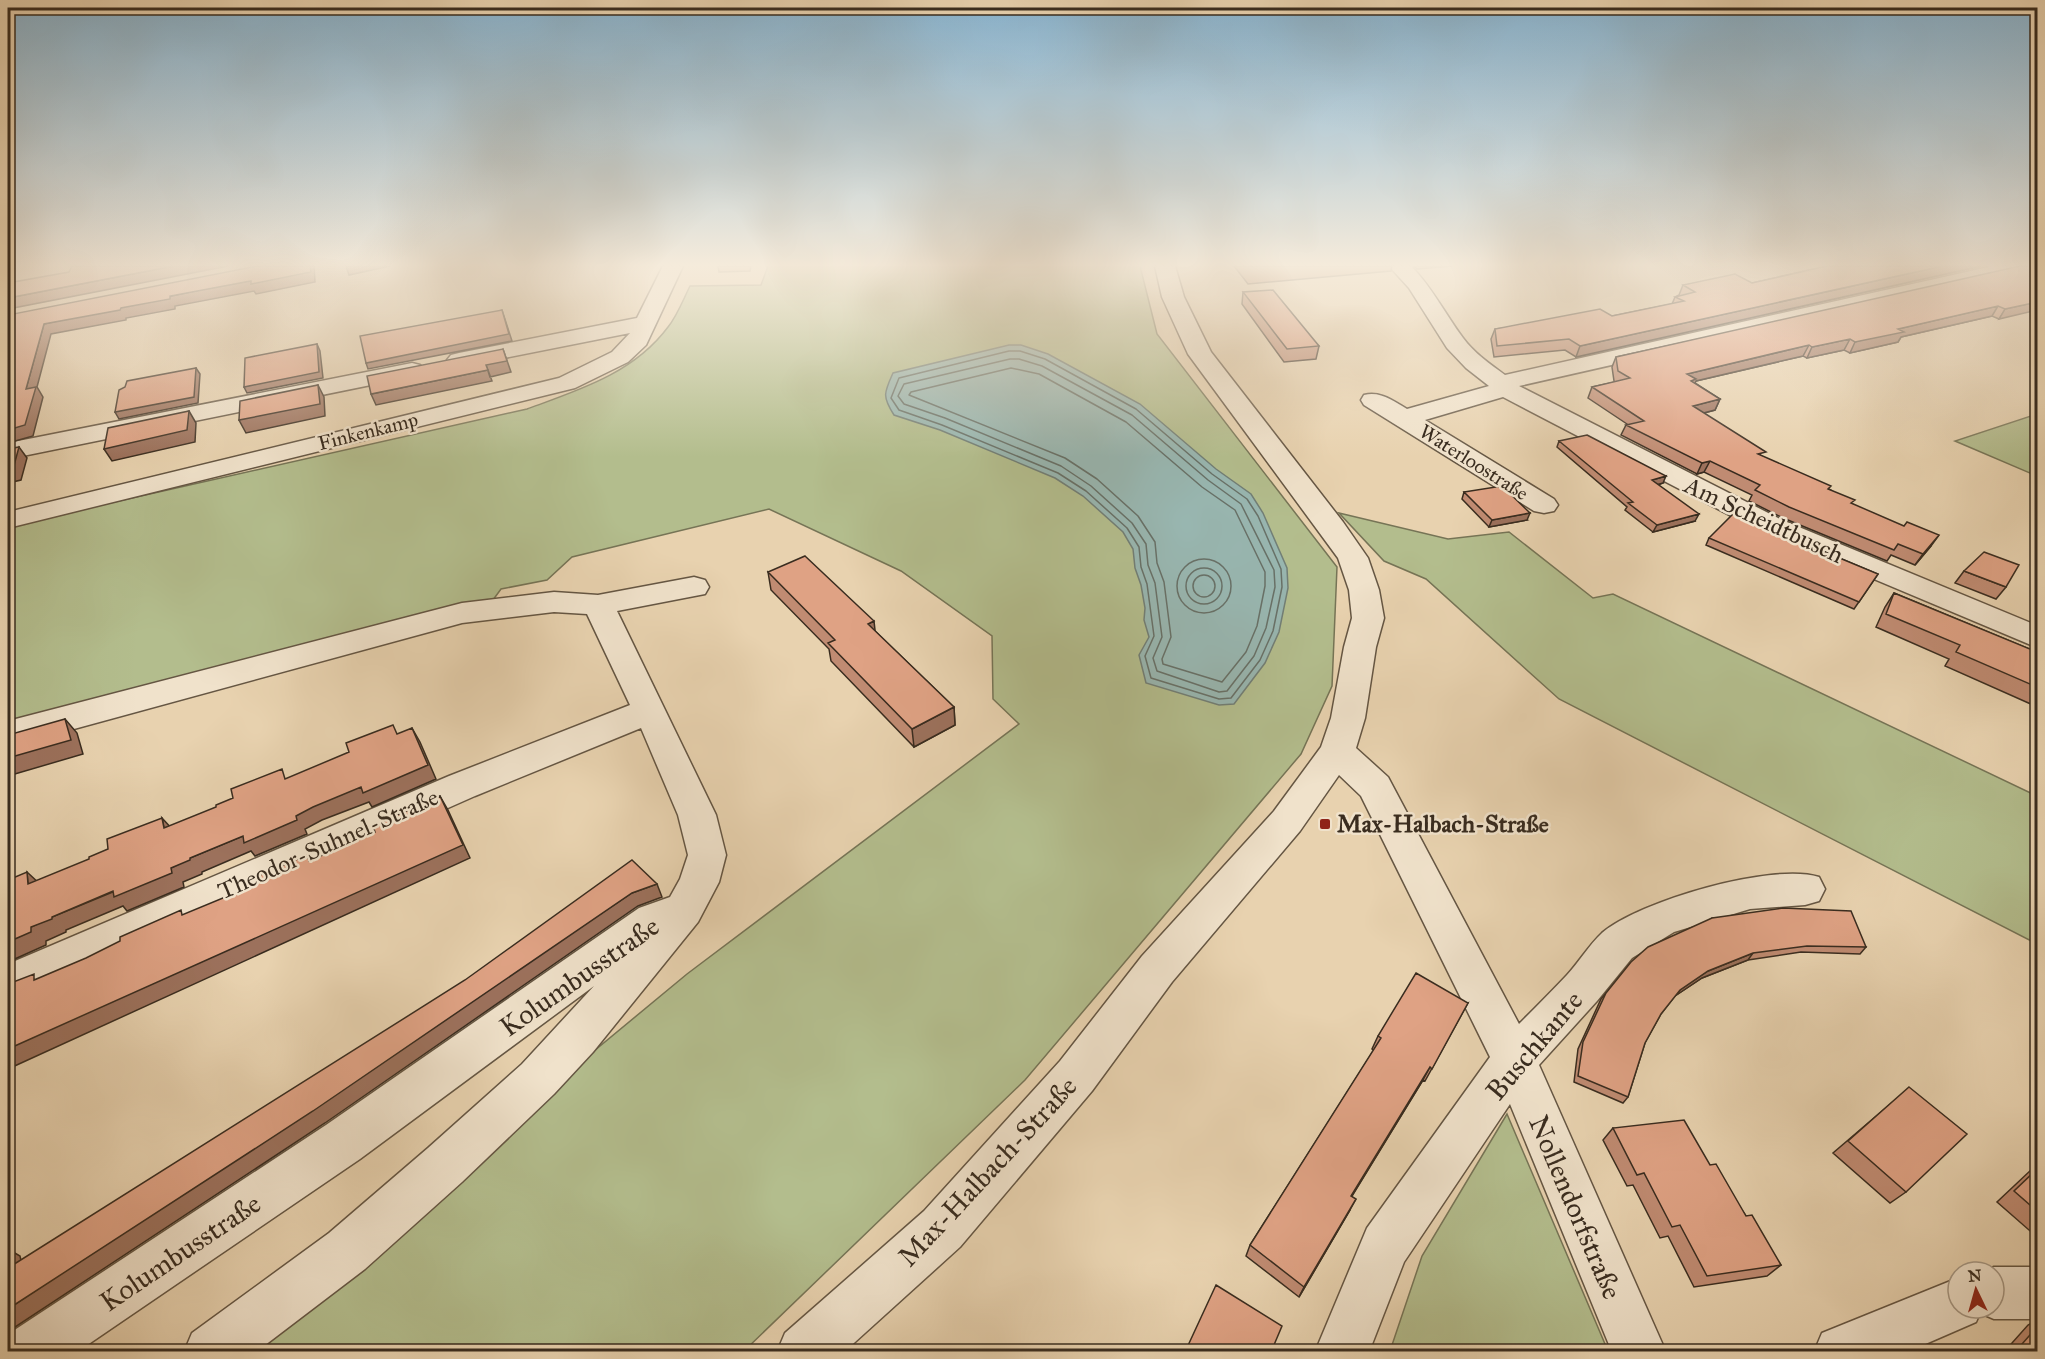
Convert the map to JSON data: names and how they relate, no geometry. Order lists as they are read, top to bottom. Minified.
{"streets":{"street":["Finkenkamp","Waterloostraße","Am Scheidtbusch","Theodor-Suhnel-Straße","Kolumbusstraße","Buschkante","Max-Halbach-Straße","Nollendorfstraße"]},"crossings":[["Waterloostraße","Am Scheidtbusch"],["Buschkante","Nollendorfstraße"],["Max-Halbach-Straße","Nollendorfstraße"]],"places":{"transit":["Max-Halbach-Straße"]},"north":"top"}
